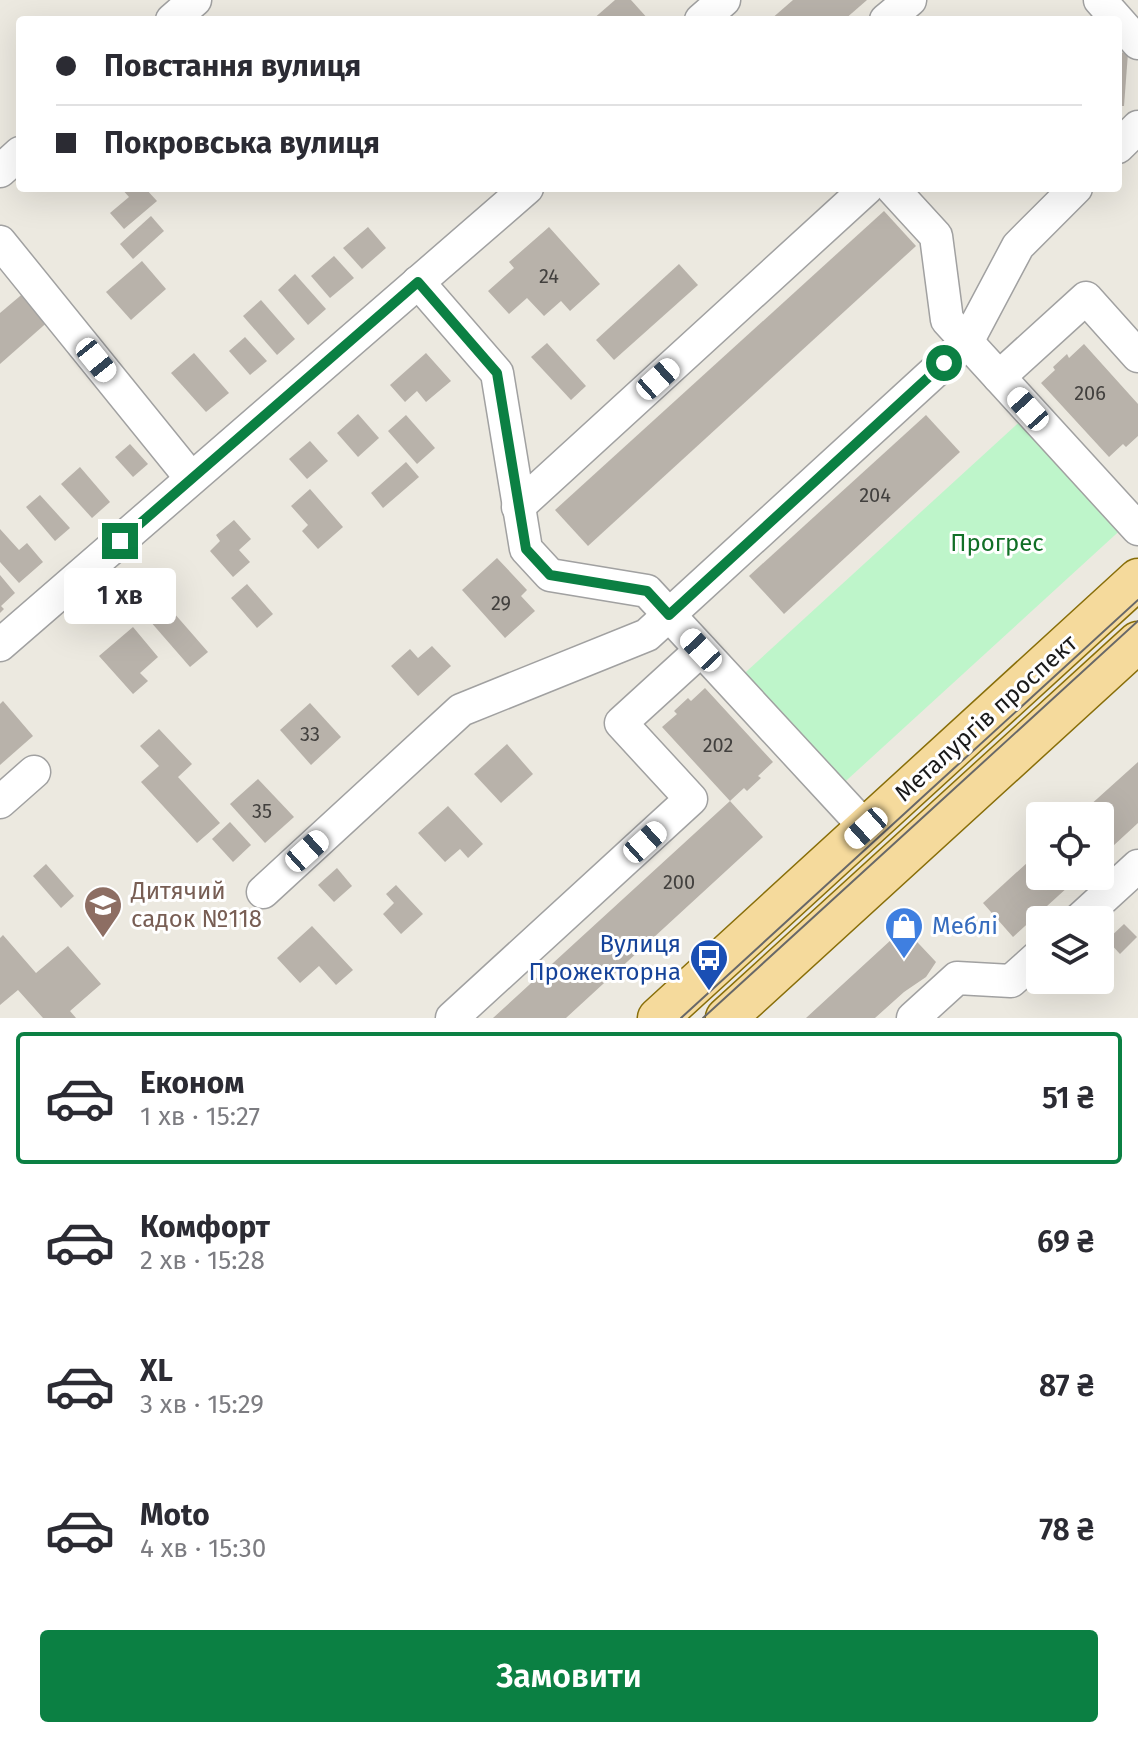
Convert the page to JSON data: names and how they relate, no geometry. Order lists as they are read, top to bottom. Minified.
{"streets":{"main road":["Металургів проспект"]},"parks":["Прогрес"],"places":{"school or university":["Дитячий садок №118"],"shop":["Меблі"],"bus stop":["Вулиця Прожекторна"]},"house_numbers":["24","206","204","29","33","202","35","200"],"page":{"banner":["Повстання вулиця","Покровська вулиця"],"bubble":"1 хв","list":[{"name":"Економ","note":"1 хв · 15:27","value":"51 ₴"},{"name":"Комфорт","note":"2 хв · 15:28","value":"69 ₴"},{"name":"XL","note":"3 хв · 15:29","value":"87 ₴"},{"name":"Moto","note":"4 хв · 15:30","value":"78 ₴"}],"buttons":"Замовити"}}
